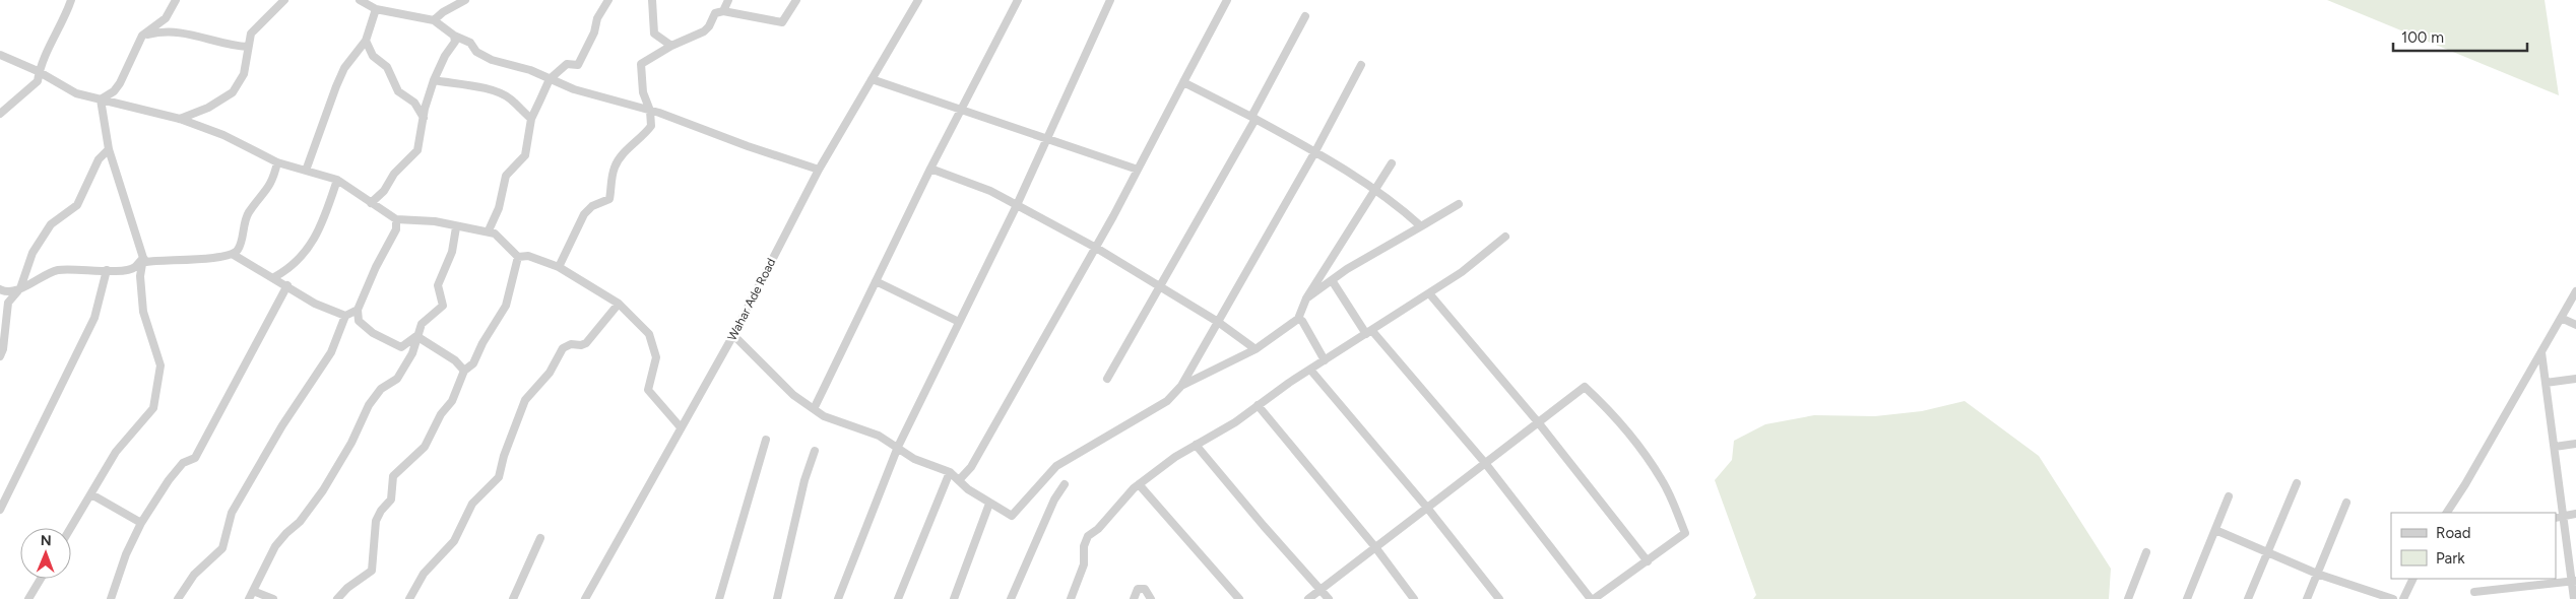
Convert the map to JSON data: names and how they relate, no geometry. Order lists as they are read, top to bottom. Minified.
{"streets":{"street":["Wahar Ade Road"]},"legend":["Road","Park"],"scale_bar":"100 m","north":"top"}
